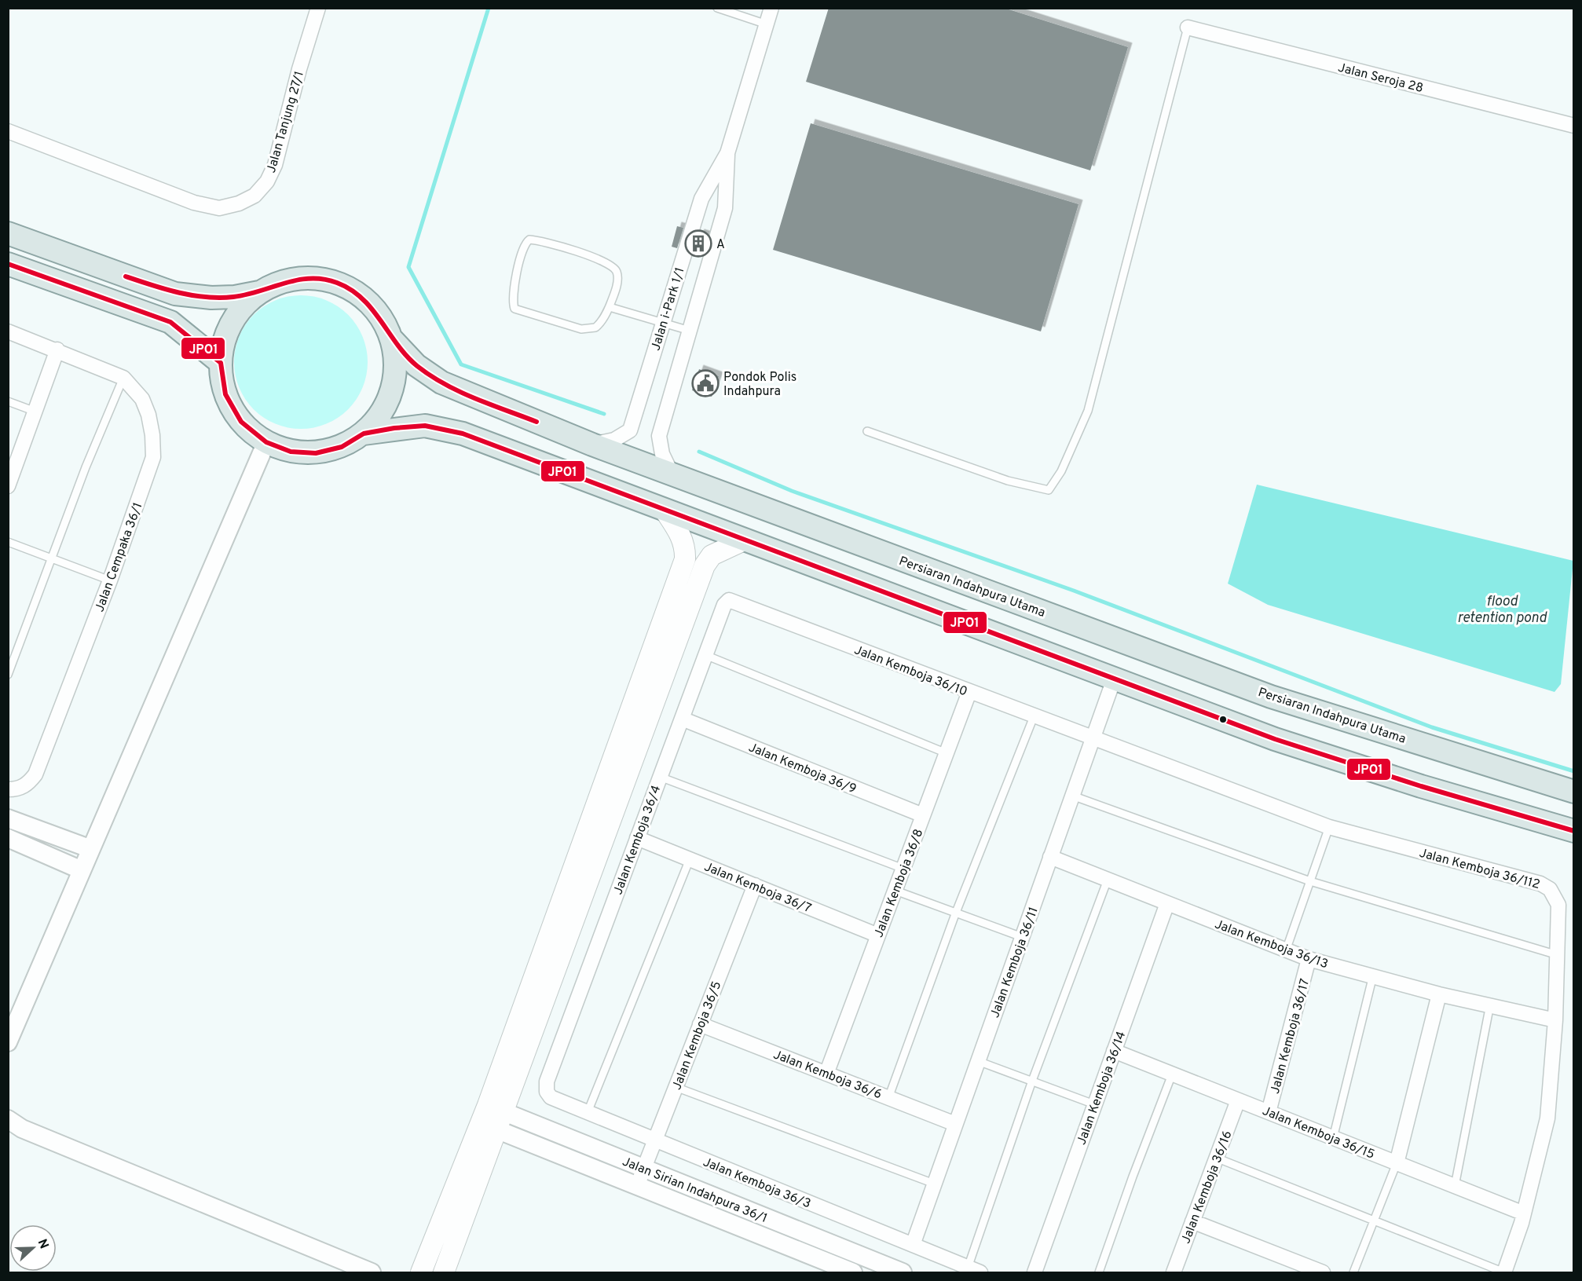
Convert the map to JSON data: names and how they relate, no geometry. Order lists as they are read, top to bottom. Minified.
{"streets":{"main road":["Persiaran Indahpura Utama"],"street":["Jalan Seroja 28","Jalan Tanjung 27/1","Jalan i-Park 1/1","Jalan Cempaka 36/1","Jalan Kemboja 36/10","Jalan Kemboja 36/9","Jalan Kemboja 36/4","Jalan Kemboja 36/112","Jalan Kemboja 36/8","Jalan Kemboja 36/7","Jalan Kemboja 36/13","Jalan Kemboja 36/11","Jalan Kemboja 36/5","Jalan Kemboja 36/17","Jalan Kemboja 36/6","Jalan Kemboja 36/14","Jalan Kemboja 36/15","Jalan Kemboja 36/3","Jalan Kemboja 36/16","Jalan Sirian Indahpura 36/1"]},"crossings":[["Jalan i-Park 1/1","Persiaran Indahpura Utama"],["Jalan Kemboja 36/10","Jalan Kemboja 36/4"],["Jalan Kemboja 36/10","Jalan Kemboja 36/112"],["Jalan Kemboja 36/10","Jalan Kemboja 36/8"],["Jalan Kemboja 36/10","Jalan Kemboja 36/11"],["Jalan Kemboja 36/9","Jalan Kemboja 36/4"],["Jalan Kemboja 36/9","Jalan Kemboja 36/8"],["Jalan Kemboja 36/4","Jalan Kemboja 36/7"],["Jalan Kemboja 36/4","Jalan Kemboja 36/3"],["Jalan Kemboja 36/112","Jalan Kemboja 36/13"],["Jalan Kemboja 36/112","Jalan Kemboja 36/11"],["Jalan Kemboja 36/112","Jalan Kemboja 36/15"],["Jalan Kemboja 36/8","Jalan Kemboja 36/7"],["Jalan Kemboja 36/8","Jalan Kemboja 36/6"],["Jalan Kemboja 36/7","Jalan Kemboja 36/5"],["Jalan Kemboja 36/13","Jalan Kemboja 36/11"],["Jalan Kemboja 36/13","Jalan Kemboja 36/17"],["Jalan Kemboja 36/13","Jalan Kemboja 36/14"],["Jalan Kemboja 36/11","Jalan Kemboja 36/6"],["Jalan Kemboja 36/11","Jalan Kemboja 36/3"],["Jalan Kemboja 36/5","Jalan Kemboja 36/6"],["Jalan Kemboja 36/5","Jalan Kemboja 36/3"],["Jalan Kemboja 36/5","Jalan Sirian Indahpura 36/1"],["Jalan Kemboja 36/17","Jalan Kemboja 36/15"],["Jalan Kemboja 36/14","Jalan Kemboja 36/15"],["Jalan Kemboja 36/15","Jalan Kemboja 36/16"]],"water":["flood retention pond"],"places":{"building":["A"],"public building":["Pondok Polis Indahpura"]},"lines":["transit line JPO1"],"north":"right"}
